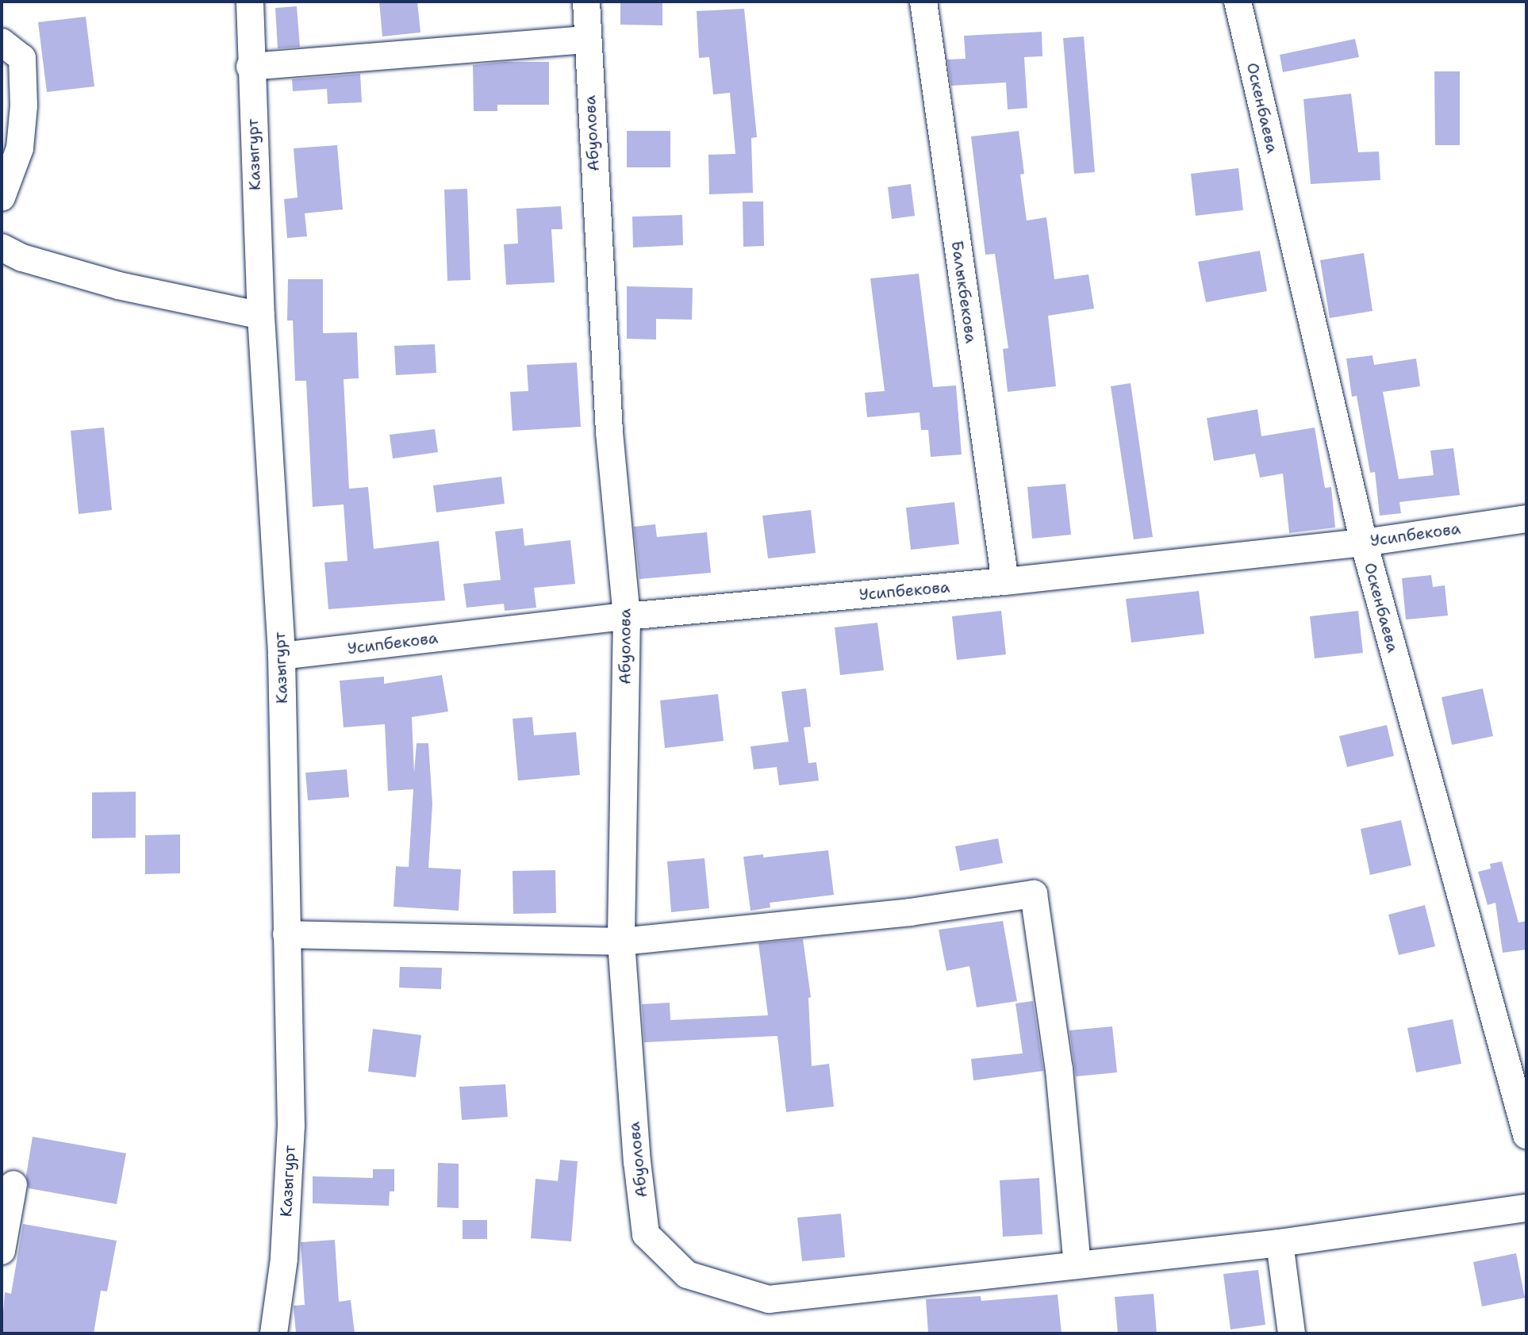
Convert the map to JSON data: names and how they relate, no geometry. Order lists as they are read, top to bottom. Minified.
{"streets":{"street":["Оскенбаева","Абуолова","Казыгурт","Балыкбекова","Усипбекова"]},"crossings":[["Оскенбаева","Усипбекова"],["Абуолова","Усипбекова"],["Казыгурт","Усипбекова"],["Балыкбекова","Усипбекова"]]}
